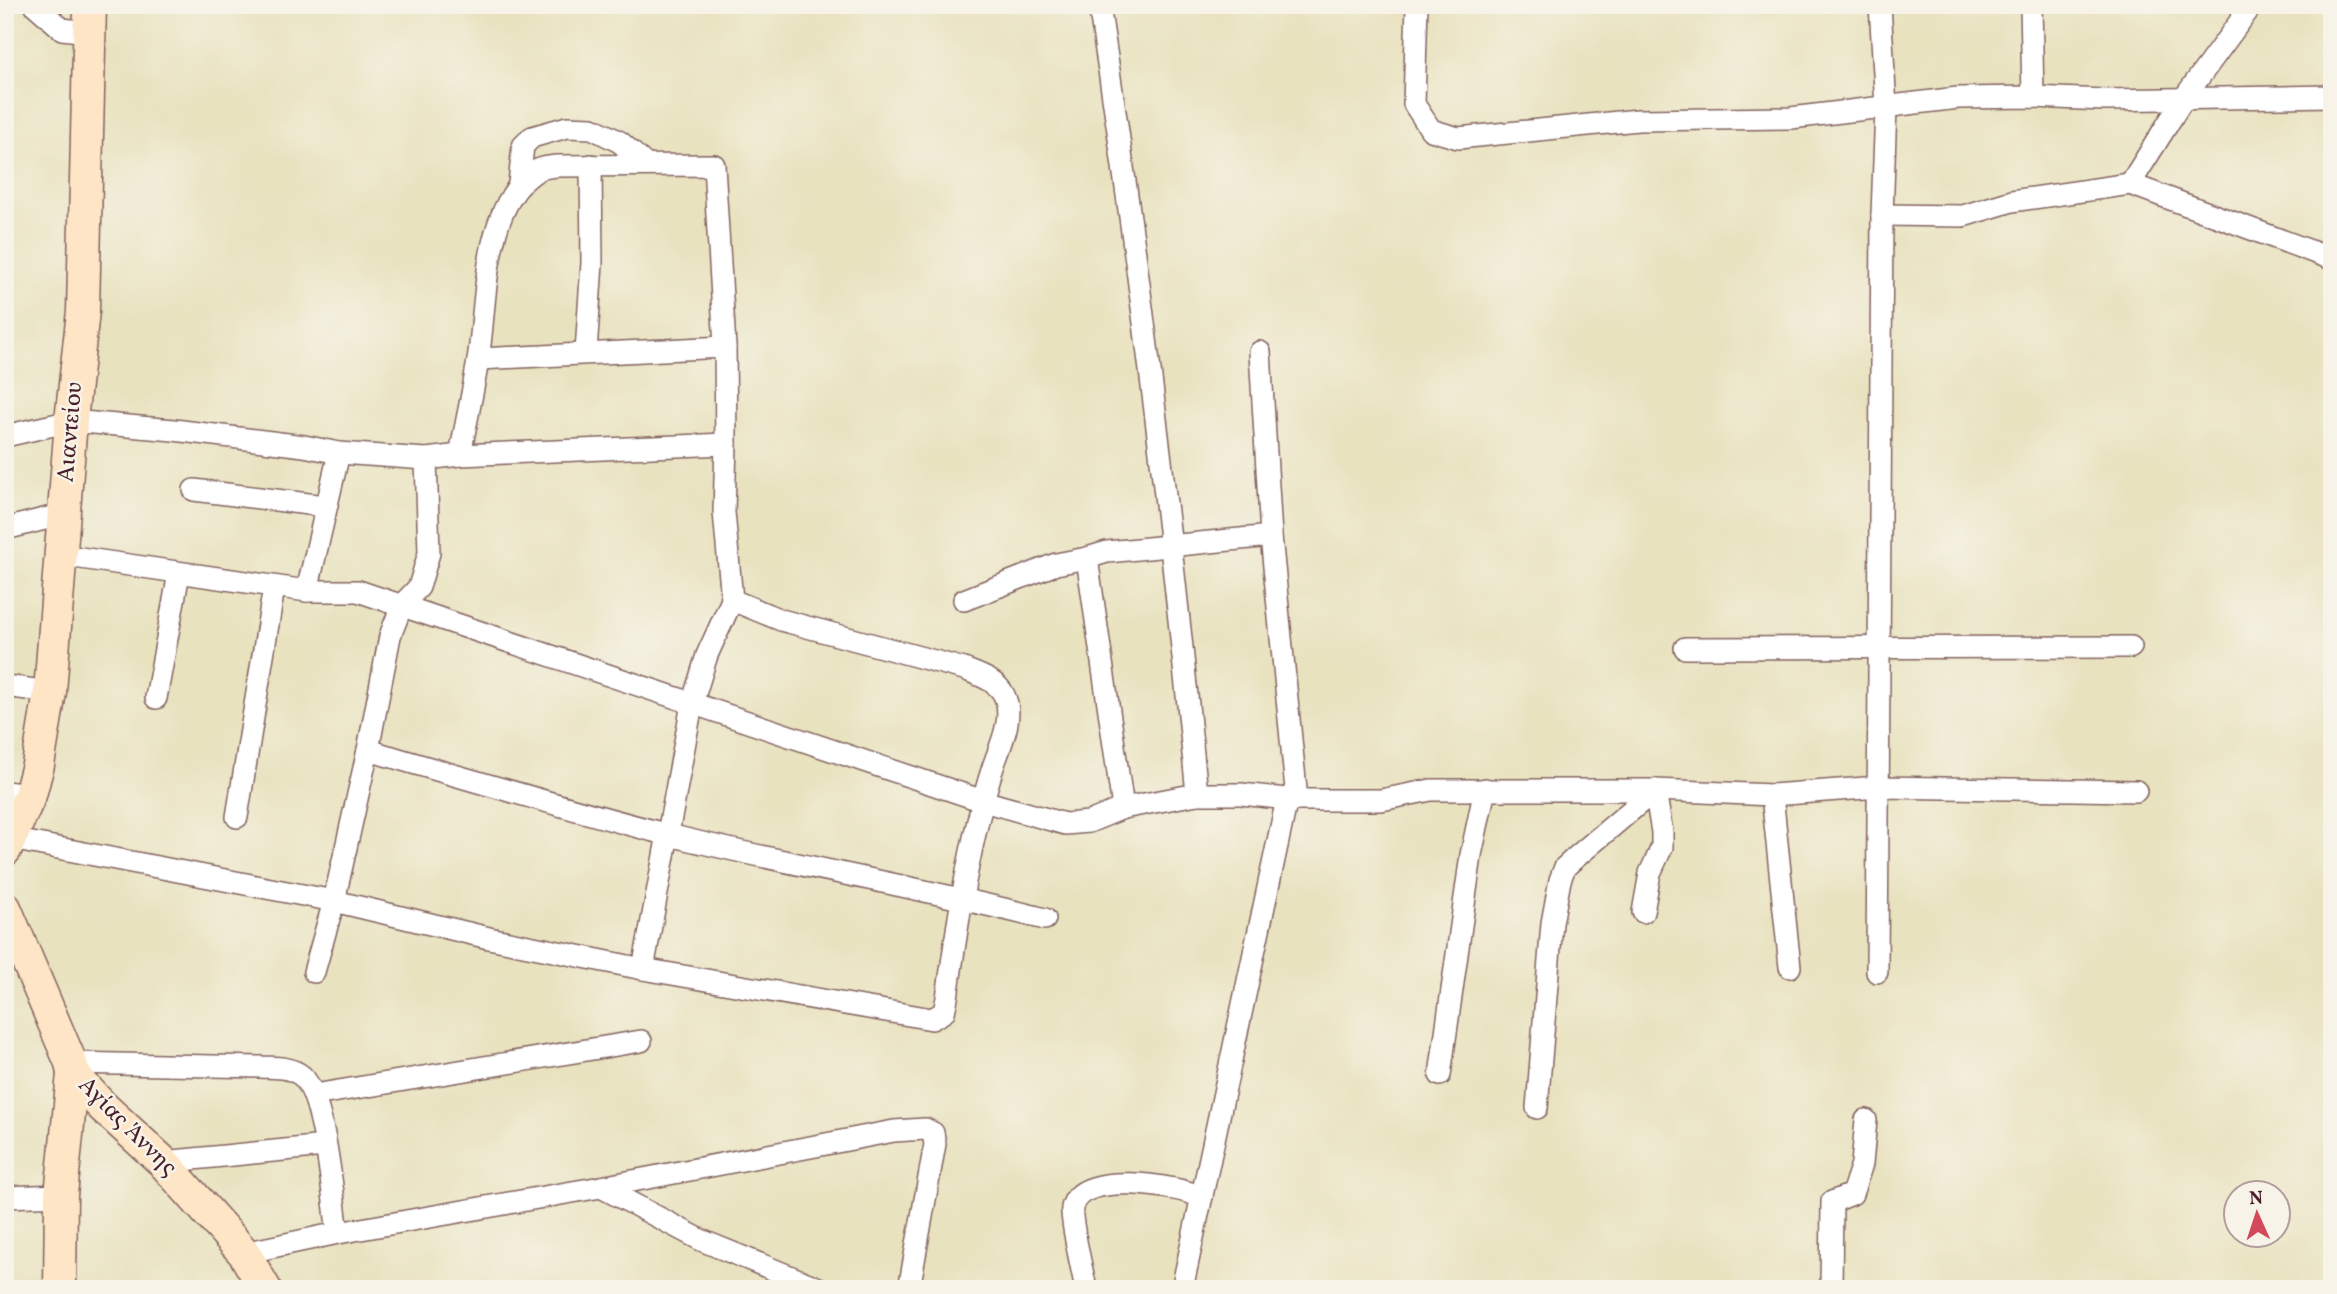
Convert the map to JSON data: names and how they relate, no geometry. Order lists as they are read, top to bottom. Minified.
{"streets":{"main road":["Αιαντείου","Αγίας Άννης"]},"north":"top"}
